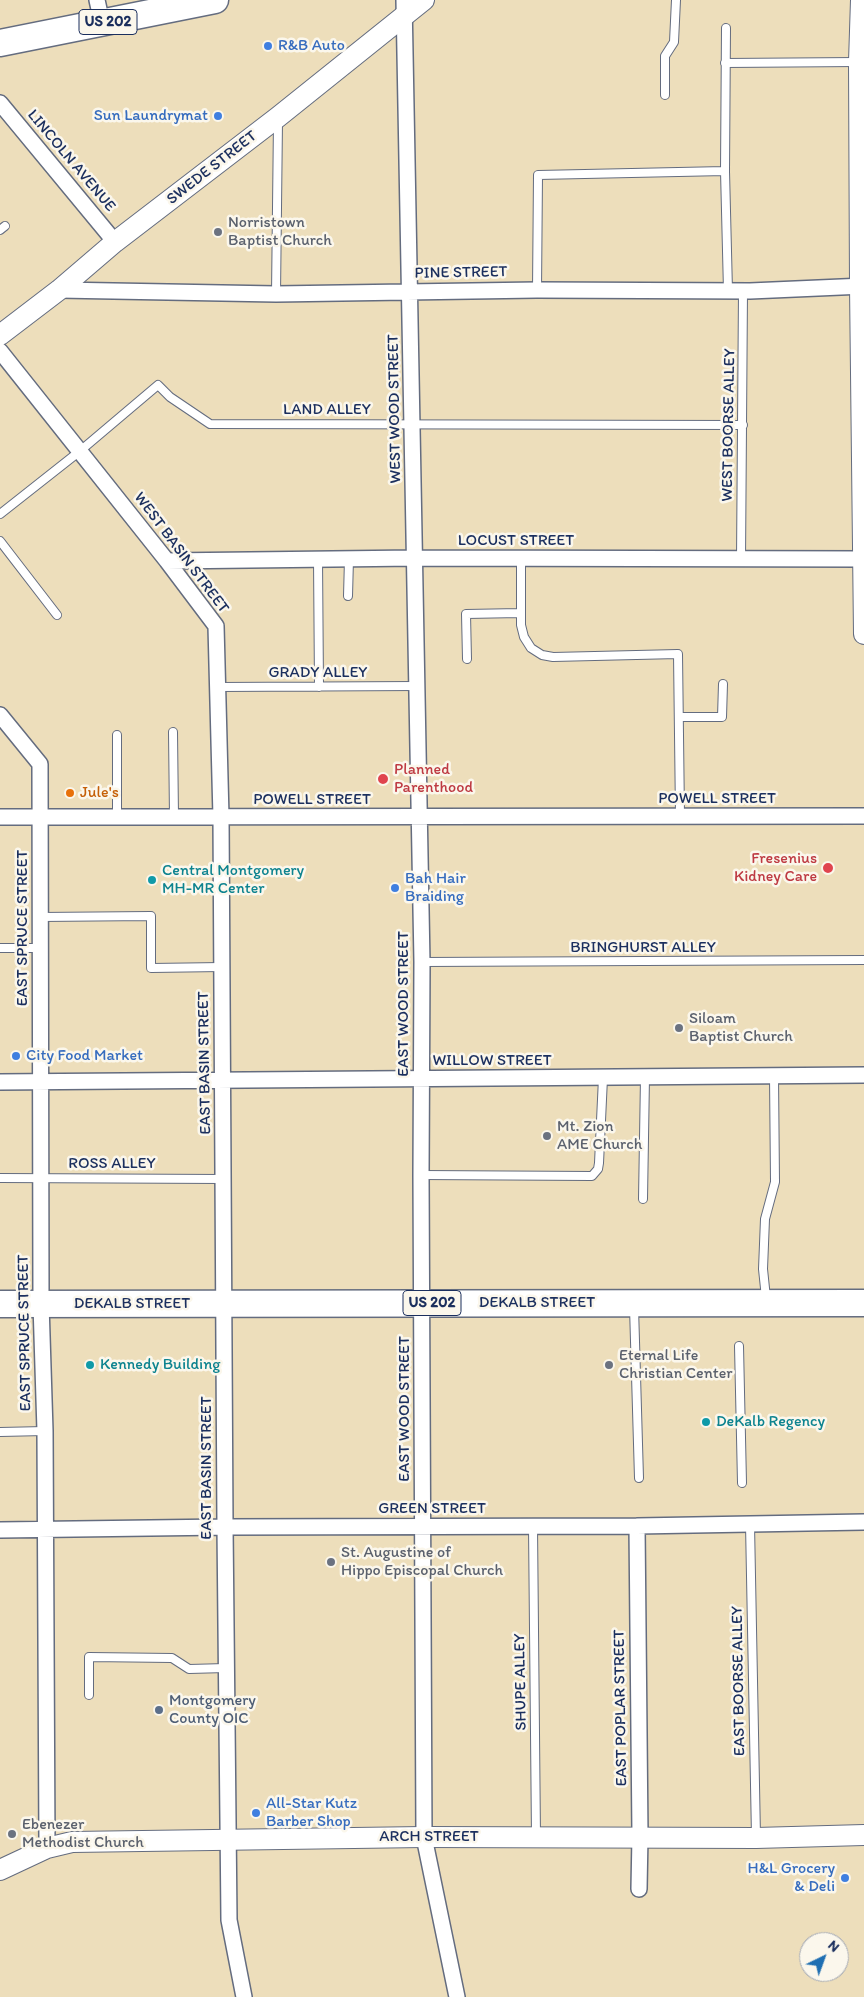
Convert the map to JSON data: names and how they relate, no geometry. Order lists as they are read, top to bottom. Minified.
{"streets":{"highway":["US 202","DEKALB STREET"],"street":["LINCOLN AVENUE","SWEDE STREET","PINE STREET","WEST WOOD STREET","LOCUST STREET","WEST BASIN STREET","POWELL STREET","EAST SPRUCE STREET","EAST WOOD STREET","WILLOW STREET","EAST BASIN STREET","GREEN STREET","EAST POPLAR STREET","ARCH STREET"],"lane":["LAND ALLEY","WEST BOORSE ALLEY","GRADY ALLEY","BRINGHURST ALLEY","ROSS ALLEY","EAST BOORSE ALLEY","SHUPE ALLEY"]},"crossings":[["LINCOLN AVENUE","SWEDE STREET"],["SWEDE STREET","PINE STREET"],["SWEDE STREET","WEST WOOD STREET"],["PINE STREET","WEST WOOD STREET"],["PINE STREET","WEST BOORSE ALLEY"],["WEST WOOD STREET","LAND ALLEY"],["WEST WOOD STREET","LOCUST STREET"],["WEST WOOD STREET","GRADY ALLEY"],["WEST WOOD STREET","POWELL STREET"],["WEST WOOD STREET","EAST WOOD STREET"],["LAND ALLEY","WEST BOORSE ALLEY"],["LAND ALLEY","WEST BASIN STREET"],["WEST BOORSE ALLEY","LOCUST STREET"],["LOCUST STREET","WEST BASIN STREET"],["WEST BASIN STREET","GRADY ALLEY"],["WEST BASIN STREET","POWELL STREET"],["WEST BASIN STREET","EAST BASIN STREET"],["POWELL STREET","EAST SPRUCE STREET"],["POWELL STREET","EAST WOOD STREET"],["POWELL STREET","EAST BASIN STREET"],["EAST SPRUCE STREET","WILLOW STREET"],["EAST SPRUCE STREET","ROSS ALLEY"],["EAST SPRUCE STREET","DEKALB STREET"],["EAST SPRUCE STREET","GREEN STREET"],["EAST SPRUCE STREET","ARCH STREET"],["BRINGHURST ALLEY","EAST WOOD STREET"],["EAST WOOD STREET","WILLOW STREET"],["EAST WOOD STREET","DEKALB STREET"],["EAST WOOD STREET","GREEN STREET"],["EAST WOOD STREET","ARCH STREET"],["WILLOW STREET","EAST BASIN STREET"],["EAST BASIN STREET","ROSS ALLEY"],["EAST BASIN STREET","DEKALB STREET"],["EAST BASIN STREET","GREEN STREET"],["EAST BASIN STREET","ARCH STREET"],["GREEN STREET","EAST BOORSE ALLEY"],["GREEN STREET","SHUPE ALLEY"],["GREEN STREET","EAST POPLAR STREET"],["EAST BOORSE ALLEY","ARCH STREET"],["SHUPE ALLEY","ARCH STREET"],["EAST POPLAR STREET","ARCH STREET"]],"places":["R&B Auto","Sun Laundrymat","Norristown Baptist Church","Planned Parenthood","Jule's","Fresenius Kidney Care","Central Montgomery MH-MR Center","Bah Hair Braiding","Siloam Baptist Church","City Food Market","Mt. Zion AME Church","Kennedy Building","Eternal Life Christian Center","DeKalb Regency","St. Augustine of Hippo Episcopal Church","Montgomery County OIC","All-Star Kutz Barber Shop","Ebenezer Methodist Church","H&L Grocery & Deli"],"north":"top right"}
